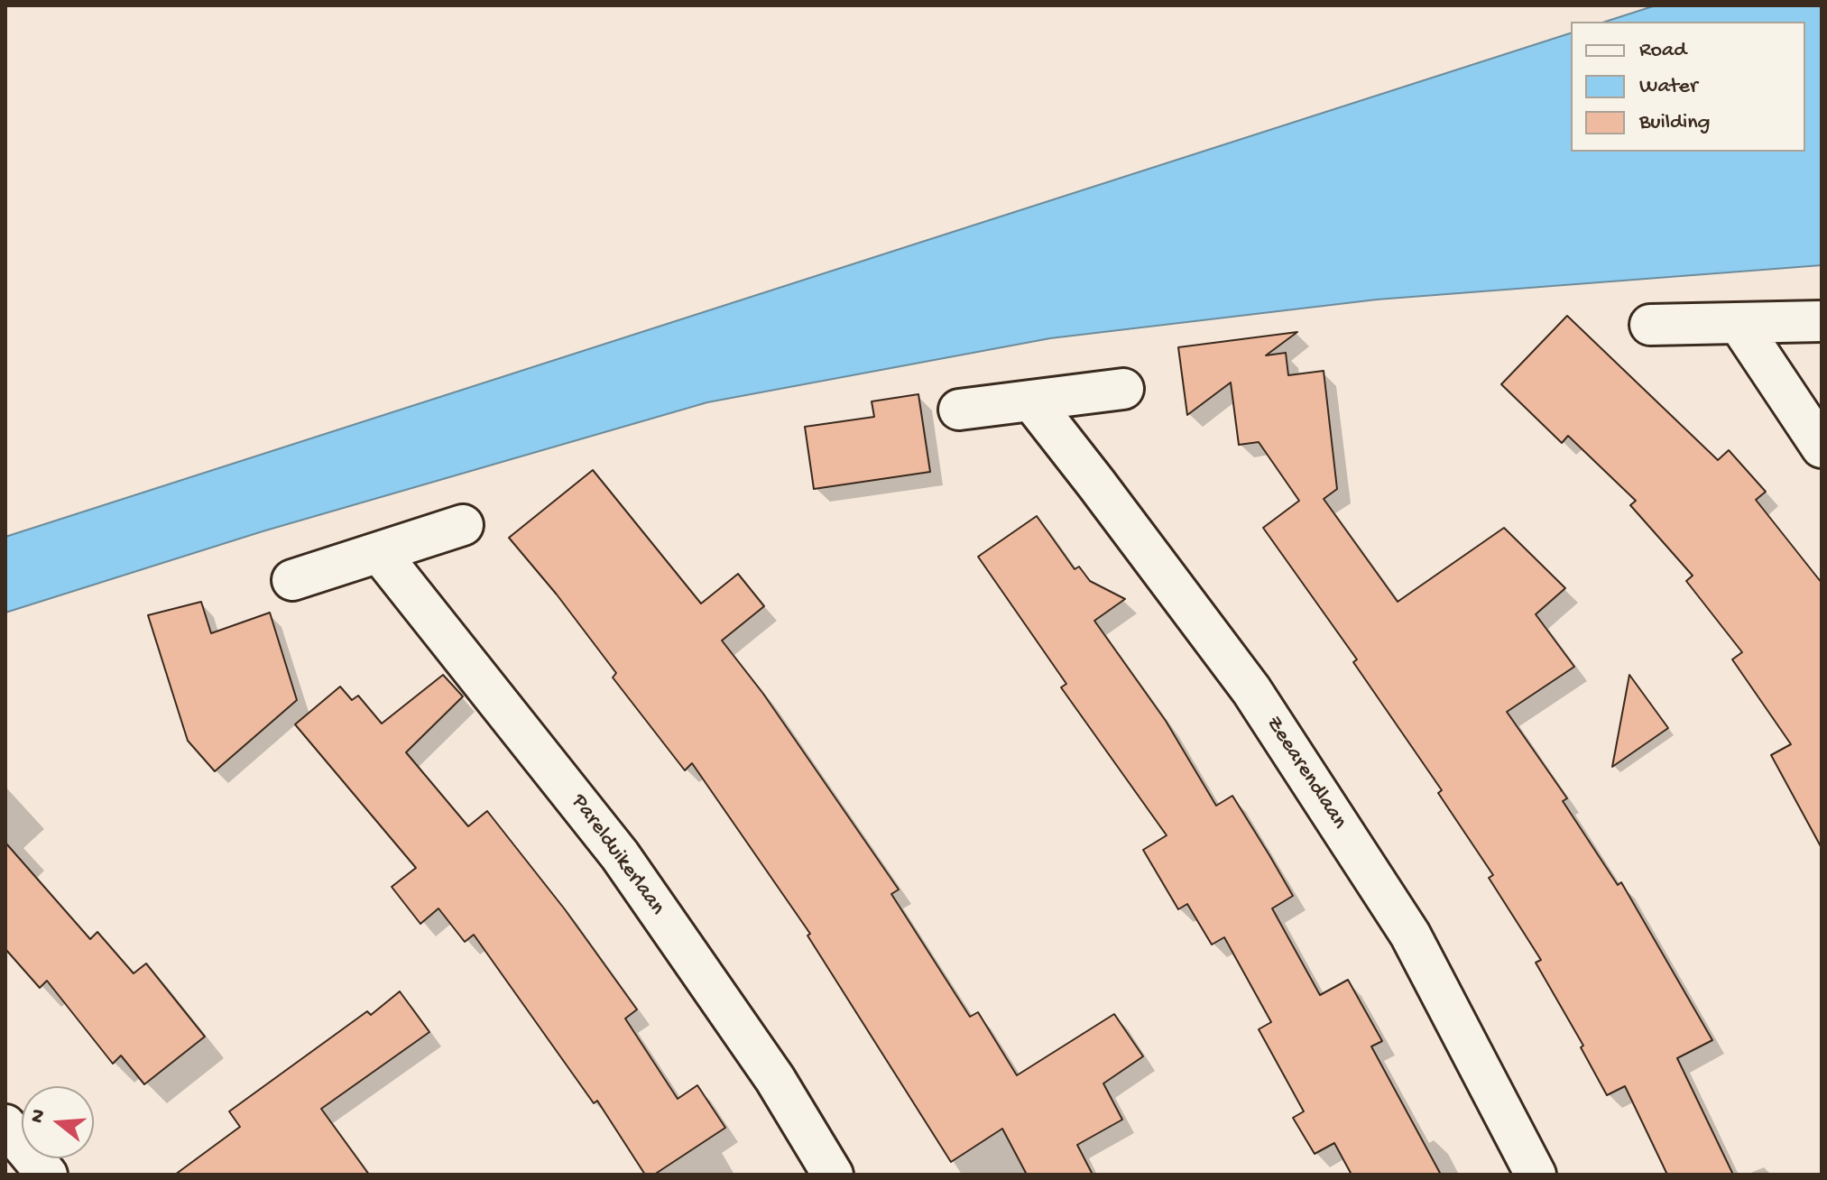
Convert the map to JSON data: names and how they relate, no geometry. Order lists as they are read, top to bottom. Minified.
{"streets":{"street":["Zeearendlaan","Parelduikerlaan"]},"legend":["Road","Water","Building"],"north":"left"}
